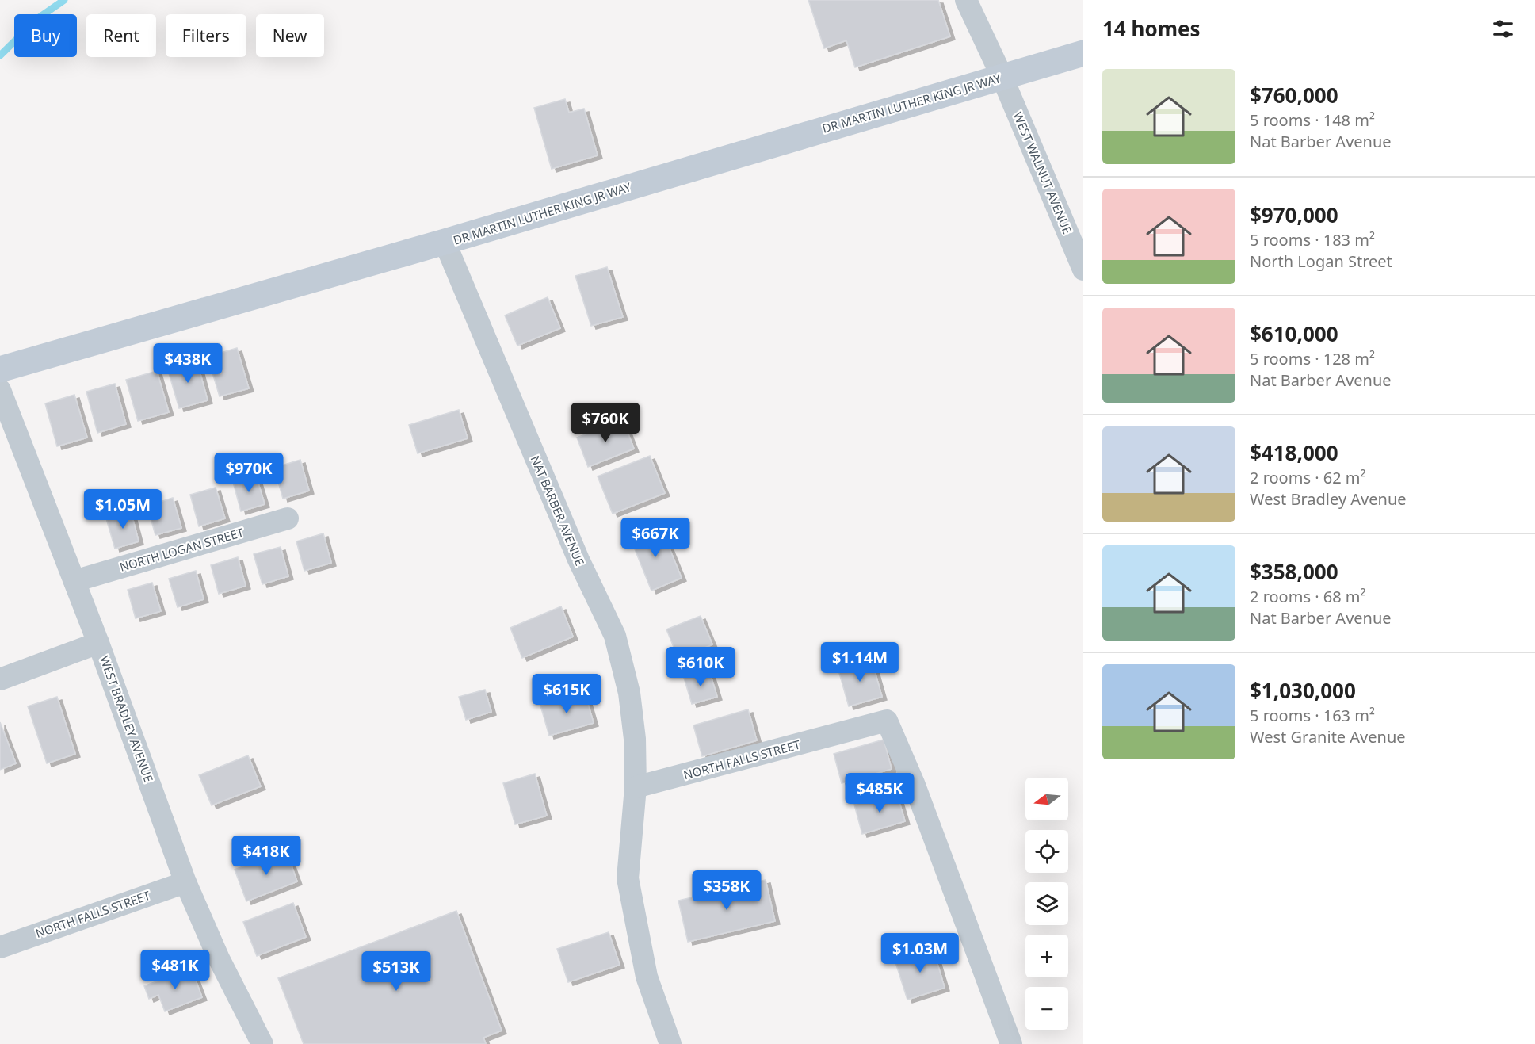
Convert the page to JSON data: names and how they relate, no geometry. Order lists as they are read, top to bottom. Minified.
{"streets":{"main road":["DR MARTIN LUTHER KING JR WAY"],"street":["WEST WALNUT AVENUE","NAT BARBER AVENUE","NORTH LOGAN STREET","WEST BRADLEY AVENUE","NORTH FALLS STREET"]},"crossings":[["DR MARTIN LUTHER KING JR WAY","WEST WALNUT AVENUE"],["DR MARTIN LUTHER KING JR WAY","NAT BARBER AVENUE"],["NAT BARBER AVENUE","NORTH FALLS STREET"],["NORTH LOGAN STREET","WEST BRADLEY AVENUE"],["WEST BRADLEY AVENUE","NORTH FALLS STREET"]],"north":"left","page":{"heading":"14 homes","chip":["Buy","Rent","Filters","New"],"list":[{"name":"$760,000","note":"5 rooms · 148 m² · Nat Barber Avenue"},{"name":"$970,000","note":"5 rooms · 183 m² · North Logan Street"},{"name":"$610,000","note":"5 rooms · 128 m² · Nat Barber Avenue"},{"name":"$418,000","note":"2 rooms · 62 m² · West Bradley Avenue"},{"name":"$358,000","note":"2 rooms · 68 m² · Nat Barber Avenue"},{"name":"$1,030,000","note":"5 rooms · 163 m² · West Granite Avenue"}],"price":["$438K","$760K","$970K","$1.05M","$667K","$1.14M","$610K","$615K","$485K","$418K","$358K","$1.03M","$481K","$513K"],"map_buttons":["+","−"]}}
